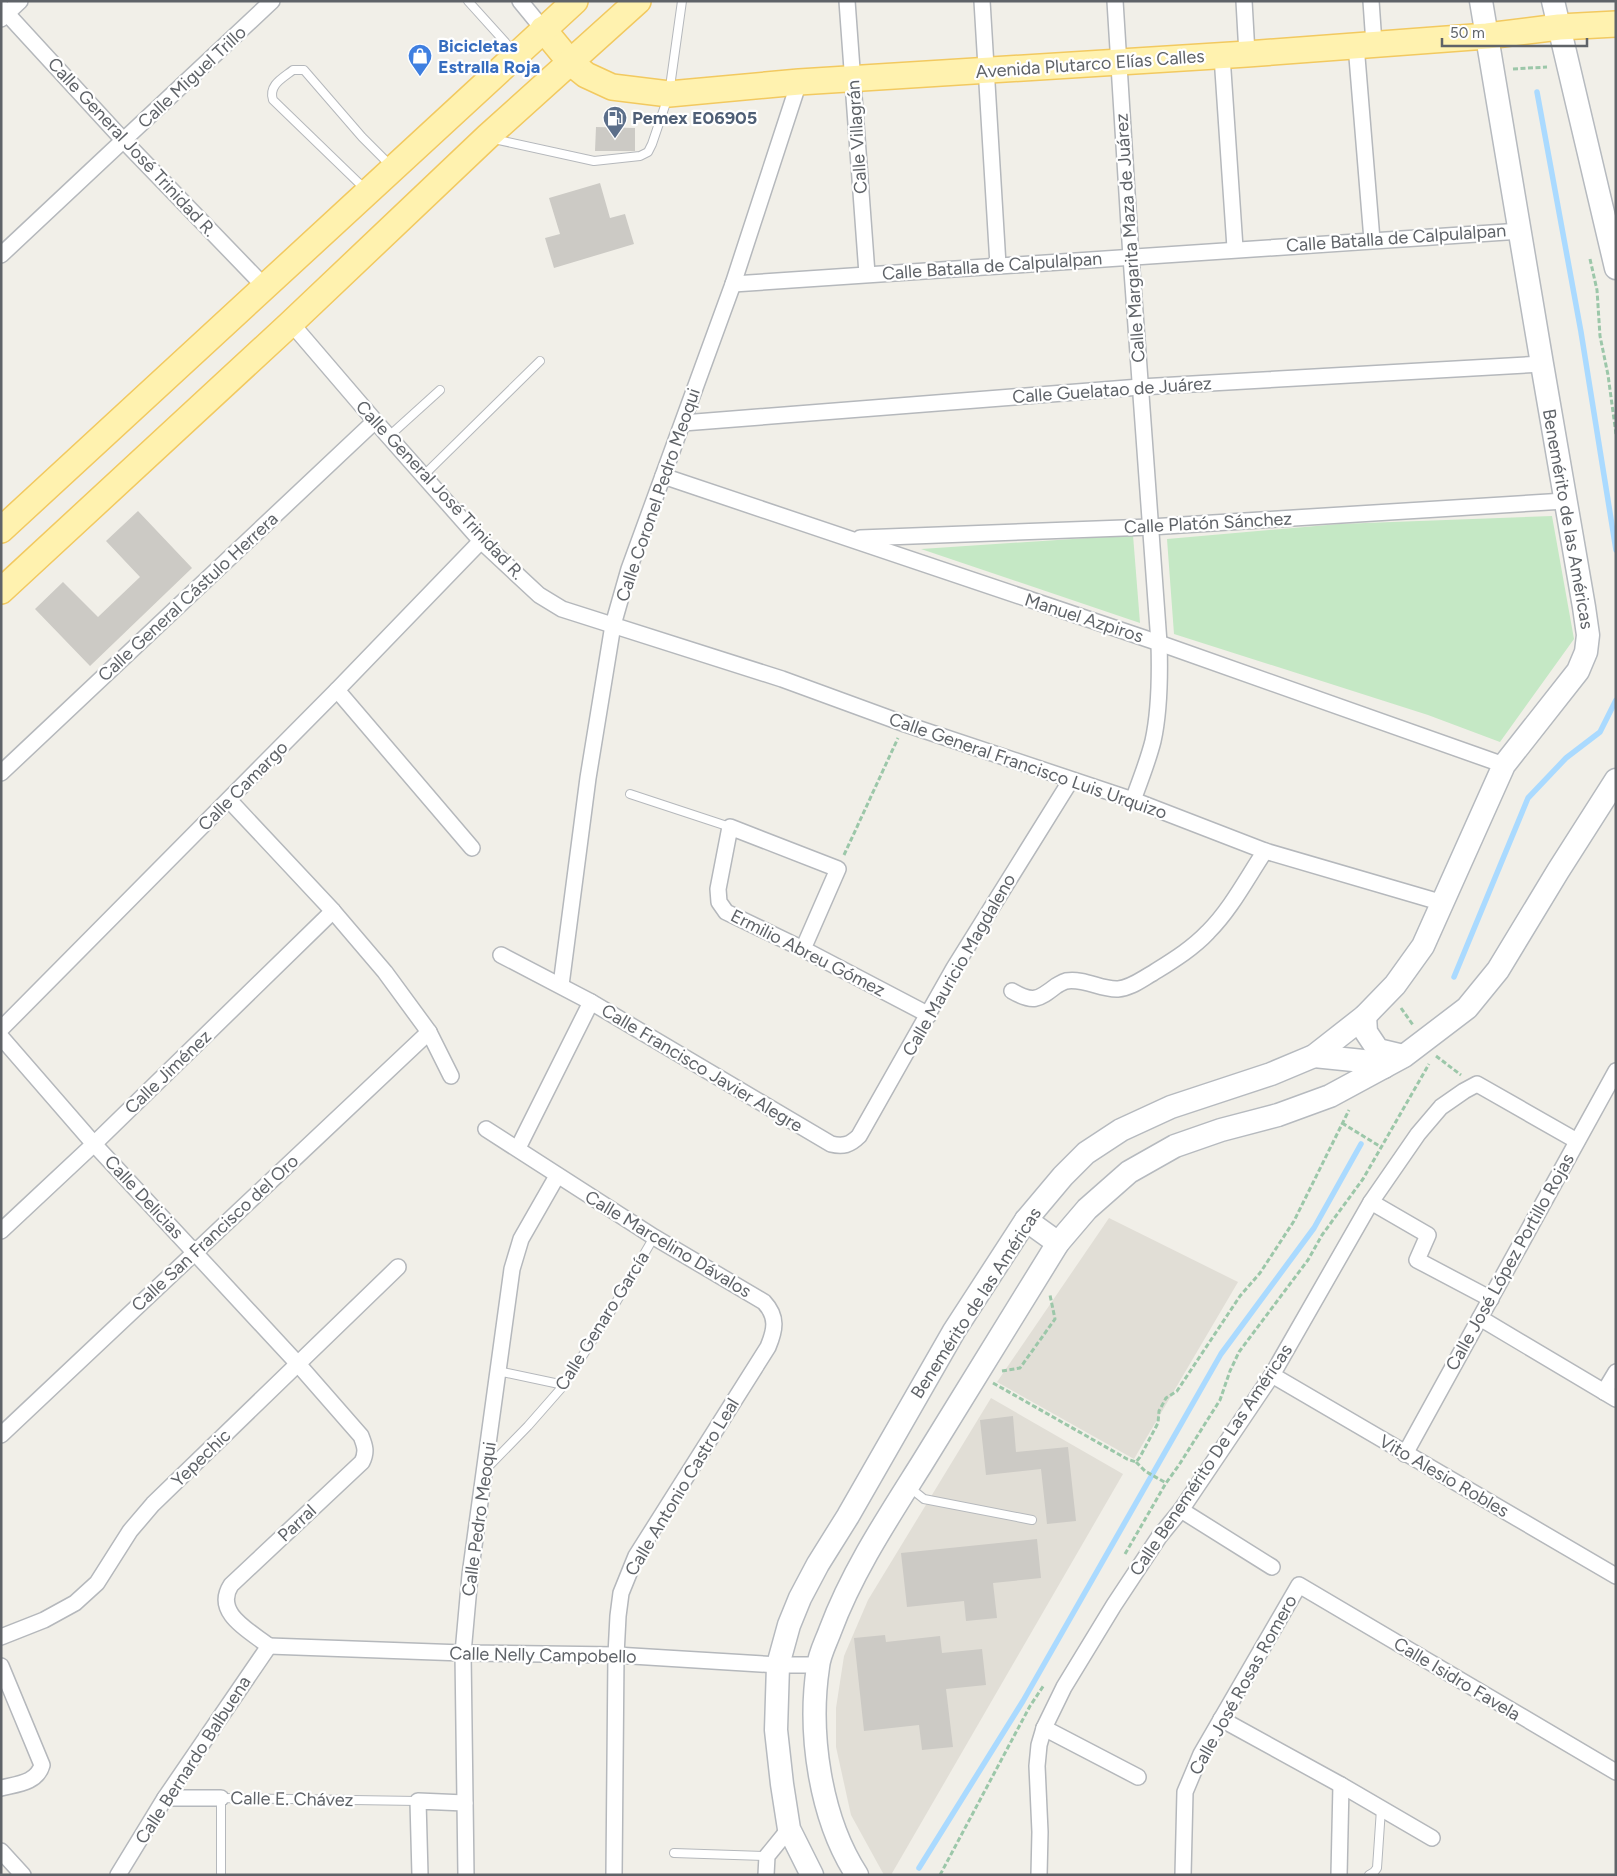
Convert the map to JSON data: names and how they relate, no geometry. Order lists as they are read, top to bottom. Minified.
{"streets":{"main road":["Avenida Plutarco Elías Calles"],"street":["Calle Miguel Trillo","Calle Villagrán","Calle General José Trinidad R.","Calle Margarita Maza de Juárez","Calle Batalla de Calpulalpan","Calle Guelatao de Juárez","Calle Coronel Pedro Meoqui","Benemérito de las Américas","Calle Platón Sánchez","Calle General Cástulo Herrera","Manuel Azpiros","Calle General Francisco Luis Urquizo","Calle Camargo","Ermilio Abreu Gómez","Calle Mauricio Magdaleno","Calle Francisco Javier Alegre","Calle Jiménez","Calle Delicias","Calle San Francisco del Oro","Calle Marcelino Dávalos","Calle José López Portillo Rojas","Yepechic","Calle Benemérito De Las Américas","Vito Alesio Robles","Calle Antonio Castro Leal","Calle Pedro Meoqui","Parral","Calle Nelly Campobello","Calle Isidro Favela","Calle José Rosas Romero","Calle Bernardo Balbuena","Calle E. Chávez"],"lane":["Calle Genaro García"]},"crossings":[["Avenida Plutarco Elías Calles","Calle Villagrán"],["Avenida Plutarco Elías Calles","Calle Margarita Maza de Juárez"],["Avenida Plutarco Elías Calles","Calle Coronel Pedro Meoqui"],["Avenida Plutarco Elías Calles","Benemérito de las Américas"],["Calle Miguel Trillo","Calle General José Trinidad R."],["Calle Villagrán","Calle Batalla de Calpulalpan"],["Calle General José Trinidad R.","Calle Coronel Pedro Meoqui"],["Calle General José Trinidad R.","Calle General Cástulo Herrera"],["Calle General José Trinidad R.","Calle General Francisco Luis Urquizo"],["Calle General José Trinidad R.","Calle Camargo"],["Calle Margarita Maza de Juárez","Calle Batalla de Calpulalpan"],["Calle Margarita Maza de Juárez","Calle Guelatao de Juárez"],["Calle Margarita Maza de Juárez","Calle Platón Sánchez"],["Calle Margarita Maza de Juárez","Manuel Azpiros"],["Calle Margarita Maza de Juárez","Calle General Francisco Luis Urquizo"],["Calle Batalla de Calpulalpan","Calle Coronel Pedro Meoqui"],["Calle Batalla de Calpulalpan","Benemérito de las Américas"],["Calle Guelatao de Juárez","Calle Coronel Pedro Meoqui"],["Calle Guelatao de Juárez","Benemérito de las Américas"],["Calle Coronel Pedro Meoqui","Manuel Azpiros"],["Calle Coronel Pedro Meoqui","Calle General Francisco Luis Urquizo"],["Calle Coronel Pedro Meoqui","Calle Francisco Javier Alegre"],["Benemérito de las Américas","Calle Platón Sánchez"],["Benemérito de las Américas","Manuel Azpiros"],["Benemérito de las Américas","Calle General Francisco Luis Urquizo"],["Benemérito de las Américas","Calle Nelly Campobello"],["Calle Platón Sánchez","Manuel Azpiros"],["Calle General Francisco Luis Urquizo","Calle Mauricio Magdaleno"],["Ermilio Abreu Gómez","Calle Mauricio Magdaleno"],["Calle Mauricio Magdaleno","Calle Francisco Javier Alegre"],["Calle Jiménez","Calle Delicias"],["Calle Delicias","Calle San Francisco del Oro"],["Calle Delicias","Yepechic"],["Calle Delicias","Parral"],["Calle Marcelino Dávalos","Calle Genaro García"],["Calle Marcelino Dávalos","Calle Antonio Castro Leal"],["Calle Marcelino Dávalos","Calle Pedro Meoqui"],["Calle José López Portillo Rojas","Calle Benemérito De Las Américas"],["Calle José López Portillo Rojas","Vito Alesio Robles"],["Calle Genaro García","Calle Pedro Meoqui"],["Calle Benemérito De Las Américas","Vito Alesio Robles"],["Calle Antonio Castro Leal","Calle Nelly Campobello"],["Calle Pedro Meoqui","Calle Nelly Campobello"],["Calle Pedro Meoqui","Calle E. Chávez"],["Parral","Calle Nelly Campobello"],["Parral","Calle Bernardo Balbuena"],["Calle Nelly Campobello","Calle Bernardo Balbuena"],["Calle Isidro Favela","Calle José Rosas Romero"],["Calle Bernardo Balbuena","Calle E. Chávez"]],"places":{"shop":["Bicicletas Estralla Roja"],"fuel station":["Pemex E06905"]},"scale_bar":"50 m"}
